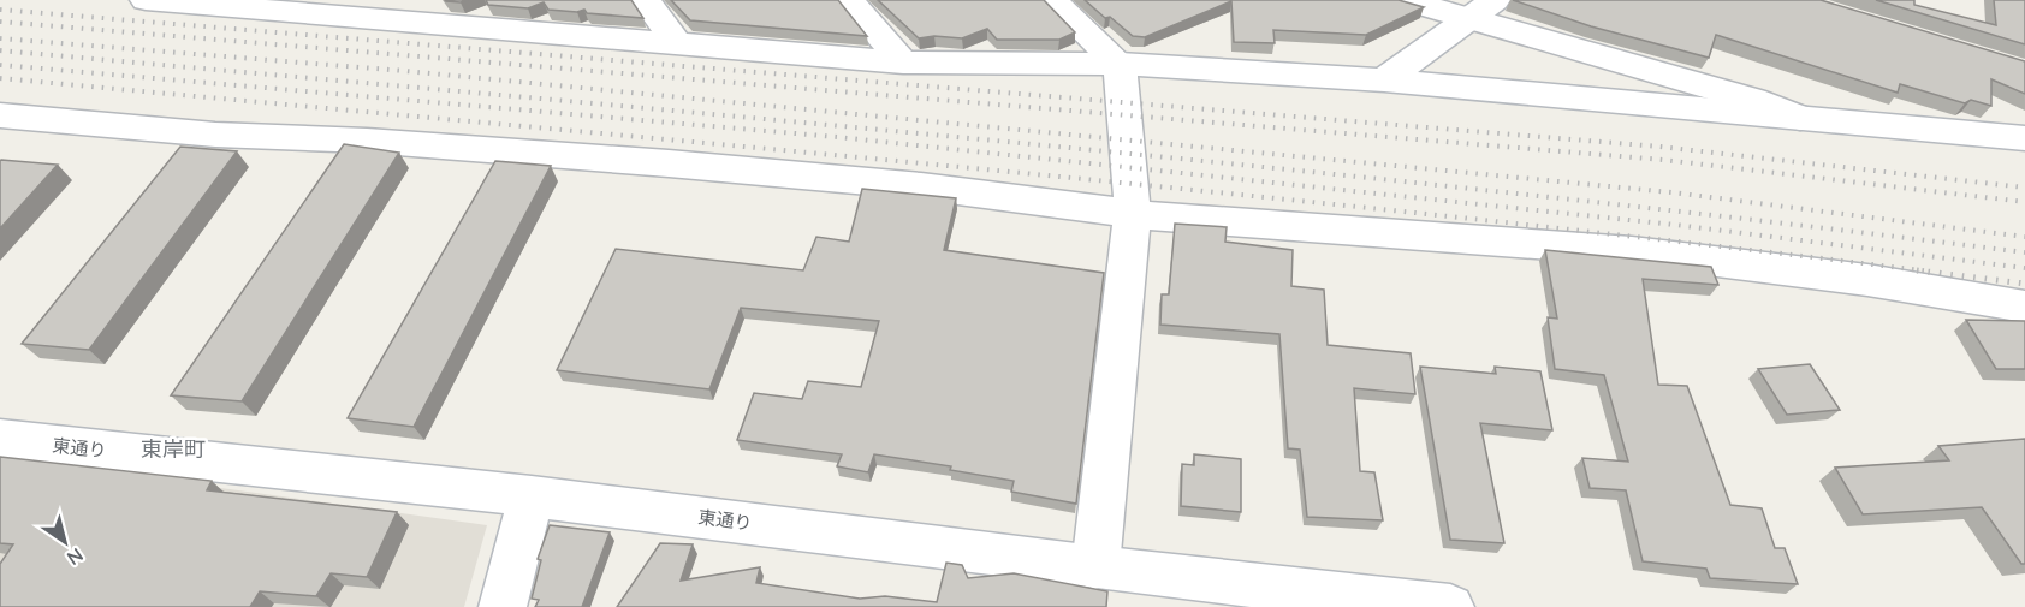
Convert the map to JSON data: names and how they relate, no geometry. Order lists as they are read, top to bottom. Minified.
{"streets":{"street":["東通り"]},"districts":["東岸町"],"north":"bottom right"}
